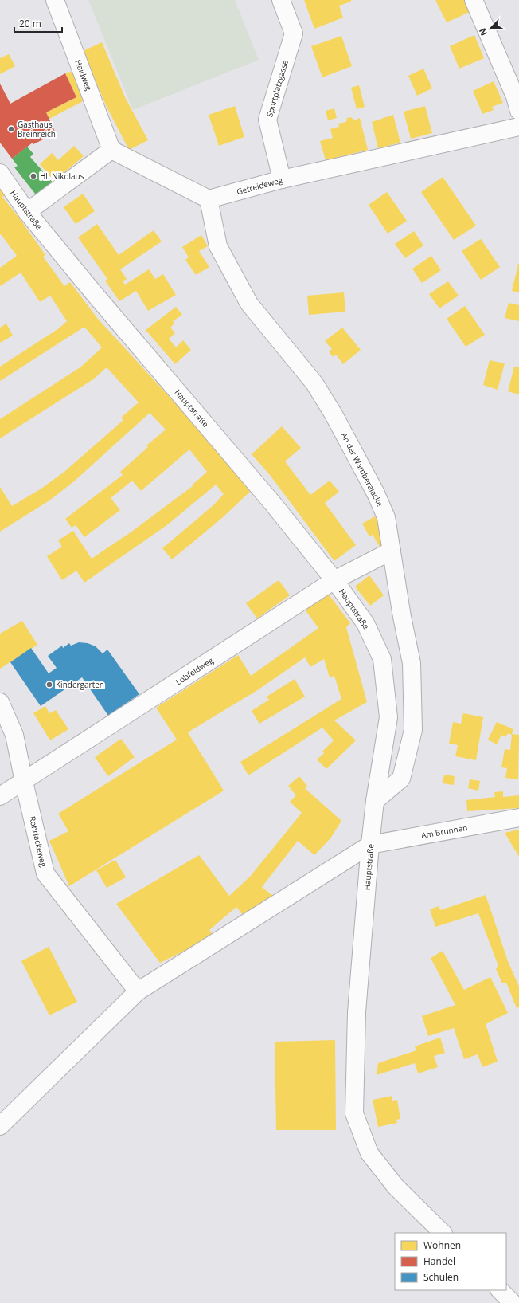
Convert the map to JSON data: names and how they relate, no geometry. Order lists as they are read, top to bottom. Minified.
{"streets":{"street":["Haidweg","Sportplatzgasse","Getreideweg","Hauptstraße","An der Wamberalacke","Lobfeldweg","Am Brunnen","Rohrlackeweg"]},"crossings":[["Sportplatzgasse","Getreideweg"],["Getreideweg","An der Wamberalacke"],["Hauptstraße","An der Wamberalacke"],["Hauptstraße","Lobfeldweg"],["Hauptstraße","Am Brunnen"],["An der Wamberalacke","Lobfeldweg"],["Lobfeldweg","Rohrlackeweg"]],"places":["Gasthaus Breinreich","Hl. Nikolaus","Kindergarten"],"legend":["Wohnen","Handel","Schulen"],"scale_bar":"20 m","north":"bottom left"}
